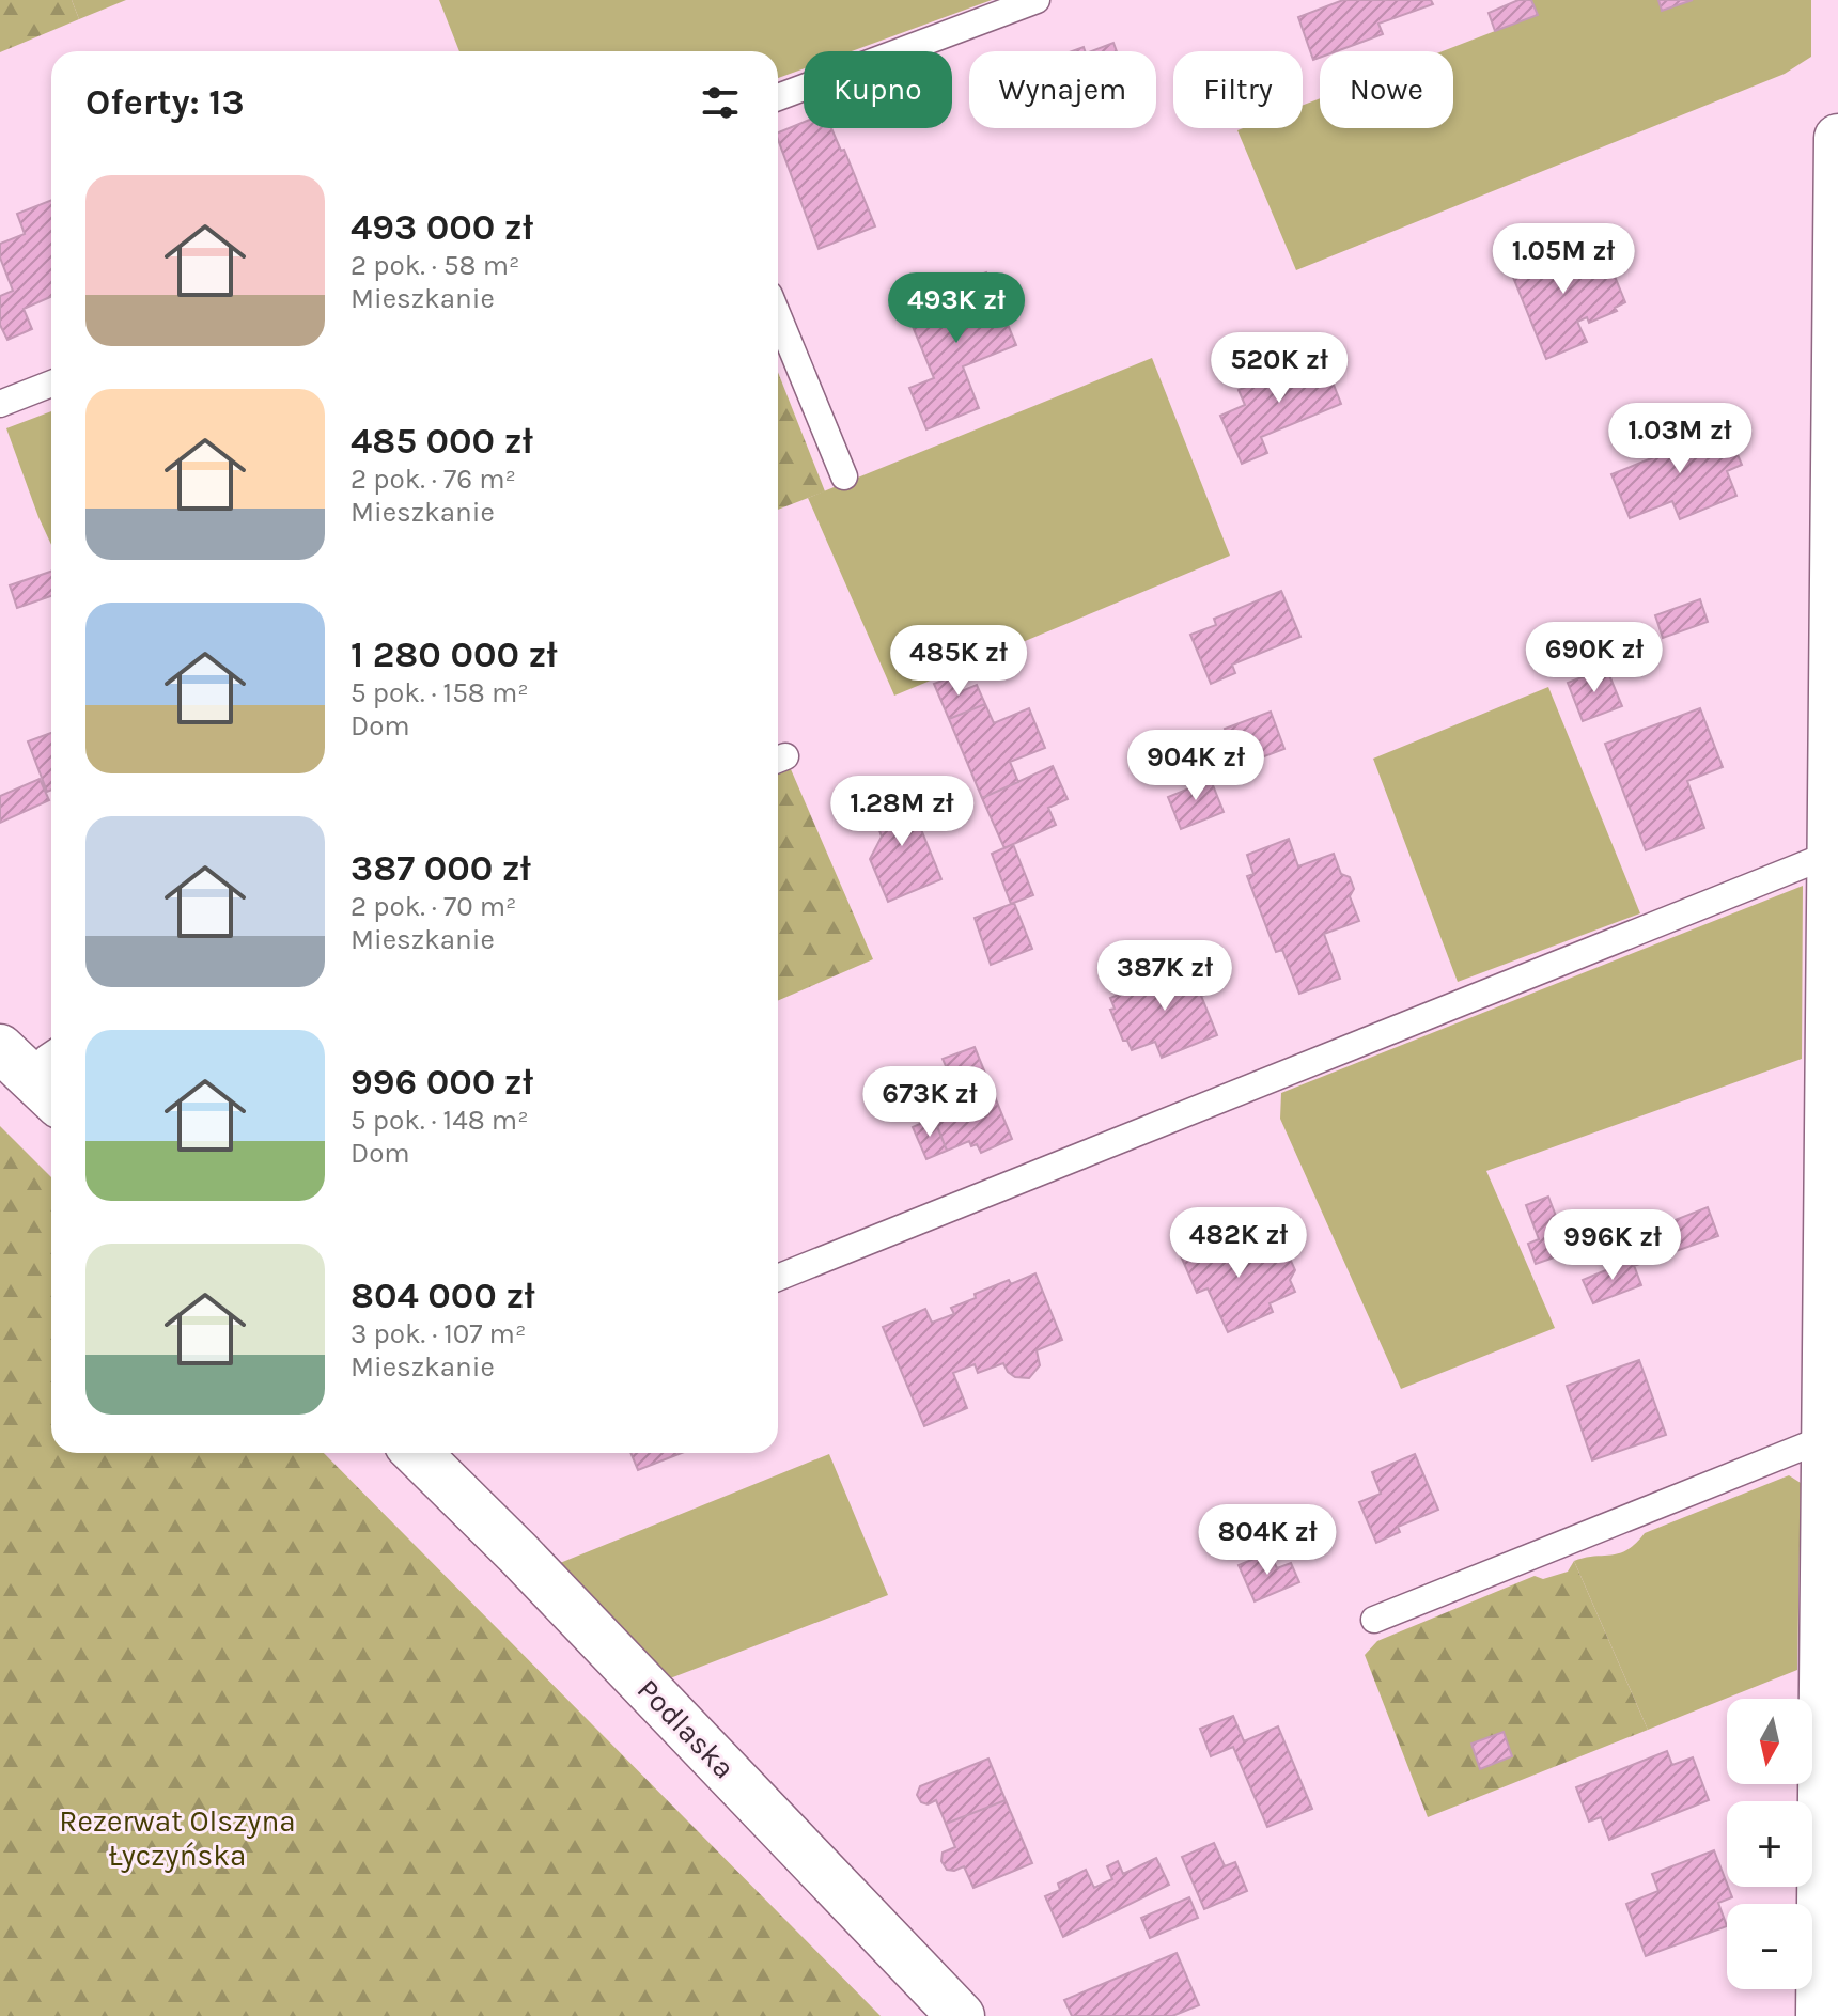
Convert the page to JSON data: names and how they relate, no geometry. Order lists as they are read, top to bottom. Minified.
{"streets":{"street":["Podlaska"]},"parks":["Rezerwat Olszyna Łyczyńska"],"north":"bottom","page":{"chip":["Kupno","Wynajem","Filtry","Nowe"],"heading":"Oferty: 13","list":[{"name":"493 000 zł","note":"2 pok. · 58 m² · Mieszkanie"},{"name":"485 000 zł","note":"2 pok. · 76 m² · Mieszkanie"},{"name":"1 280 000 zł","note":"5 pok. · 158 m² · Dom"},{"name":"387 000 zł","note":"2 pok. · 70 m² · Mieszkanie"},{"name":"996 000 zł","note":"5 pok. · 148 m² · Dom"},{"name":"804 000 zł","note":"3 pok. · 107 m² · Mieszkanie"}],"price":["1.05M zł","493K zł","520K zł","1.03M zł","690K zł","485K zł","904K zł","1.28M zł","387K zł","673K zł","482K zł","996K zł","804K zł"],"map_buttons":["+","−"]}}
